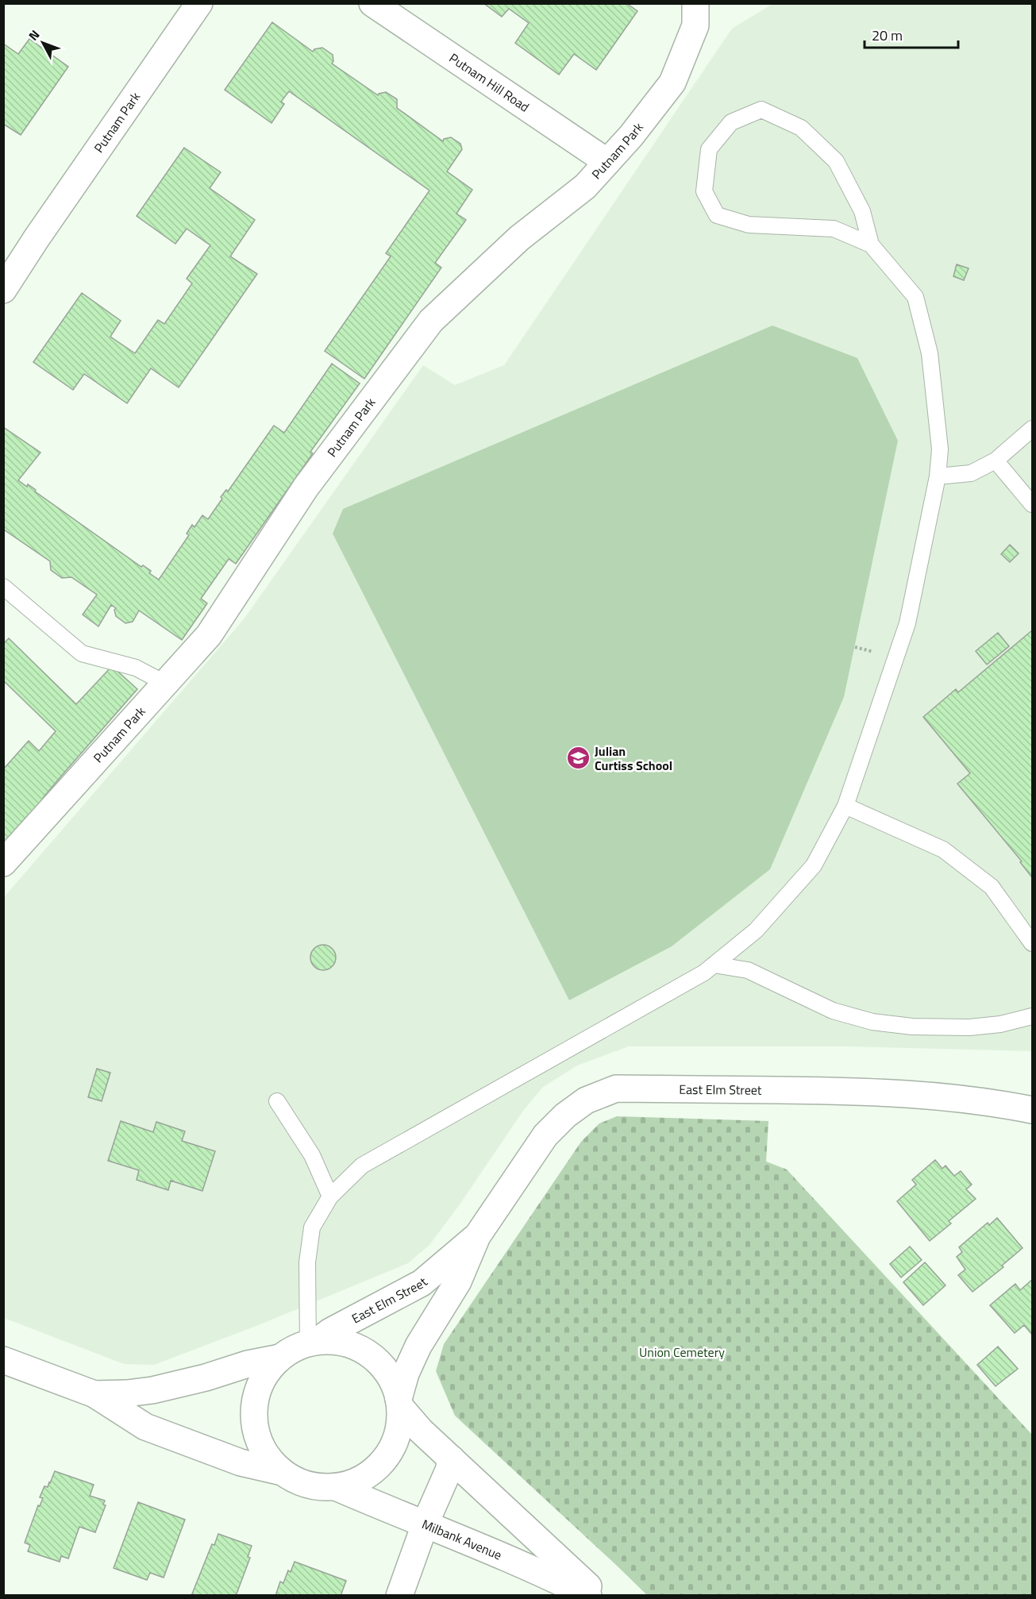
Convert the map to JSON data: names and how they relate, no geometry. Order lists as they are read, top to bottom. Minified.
{"streets":{"street":["Putnam Hill Road","Putnam Park","East Elm Street","Milbank Avenue"]},"crossings":[["Putnam Hill Road","Putnam Park"],["East Elm Street","Milbank Avenue"]],"parks":["Union Cemetery"],"places":{"school or university":["Julian Curtiss School"]},"scale_bar":"20 m","north":"top left"}
